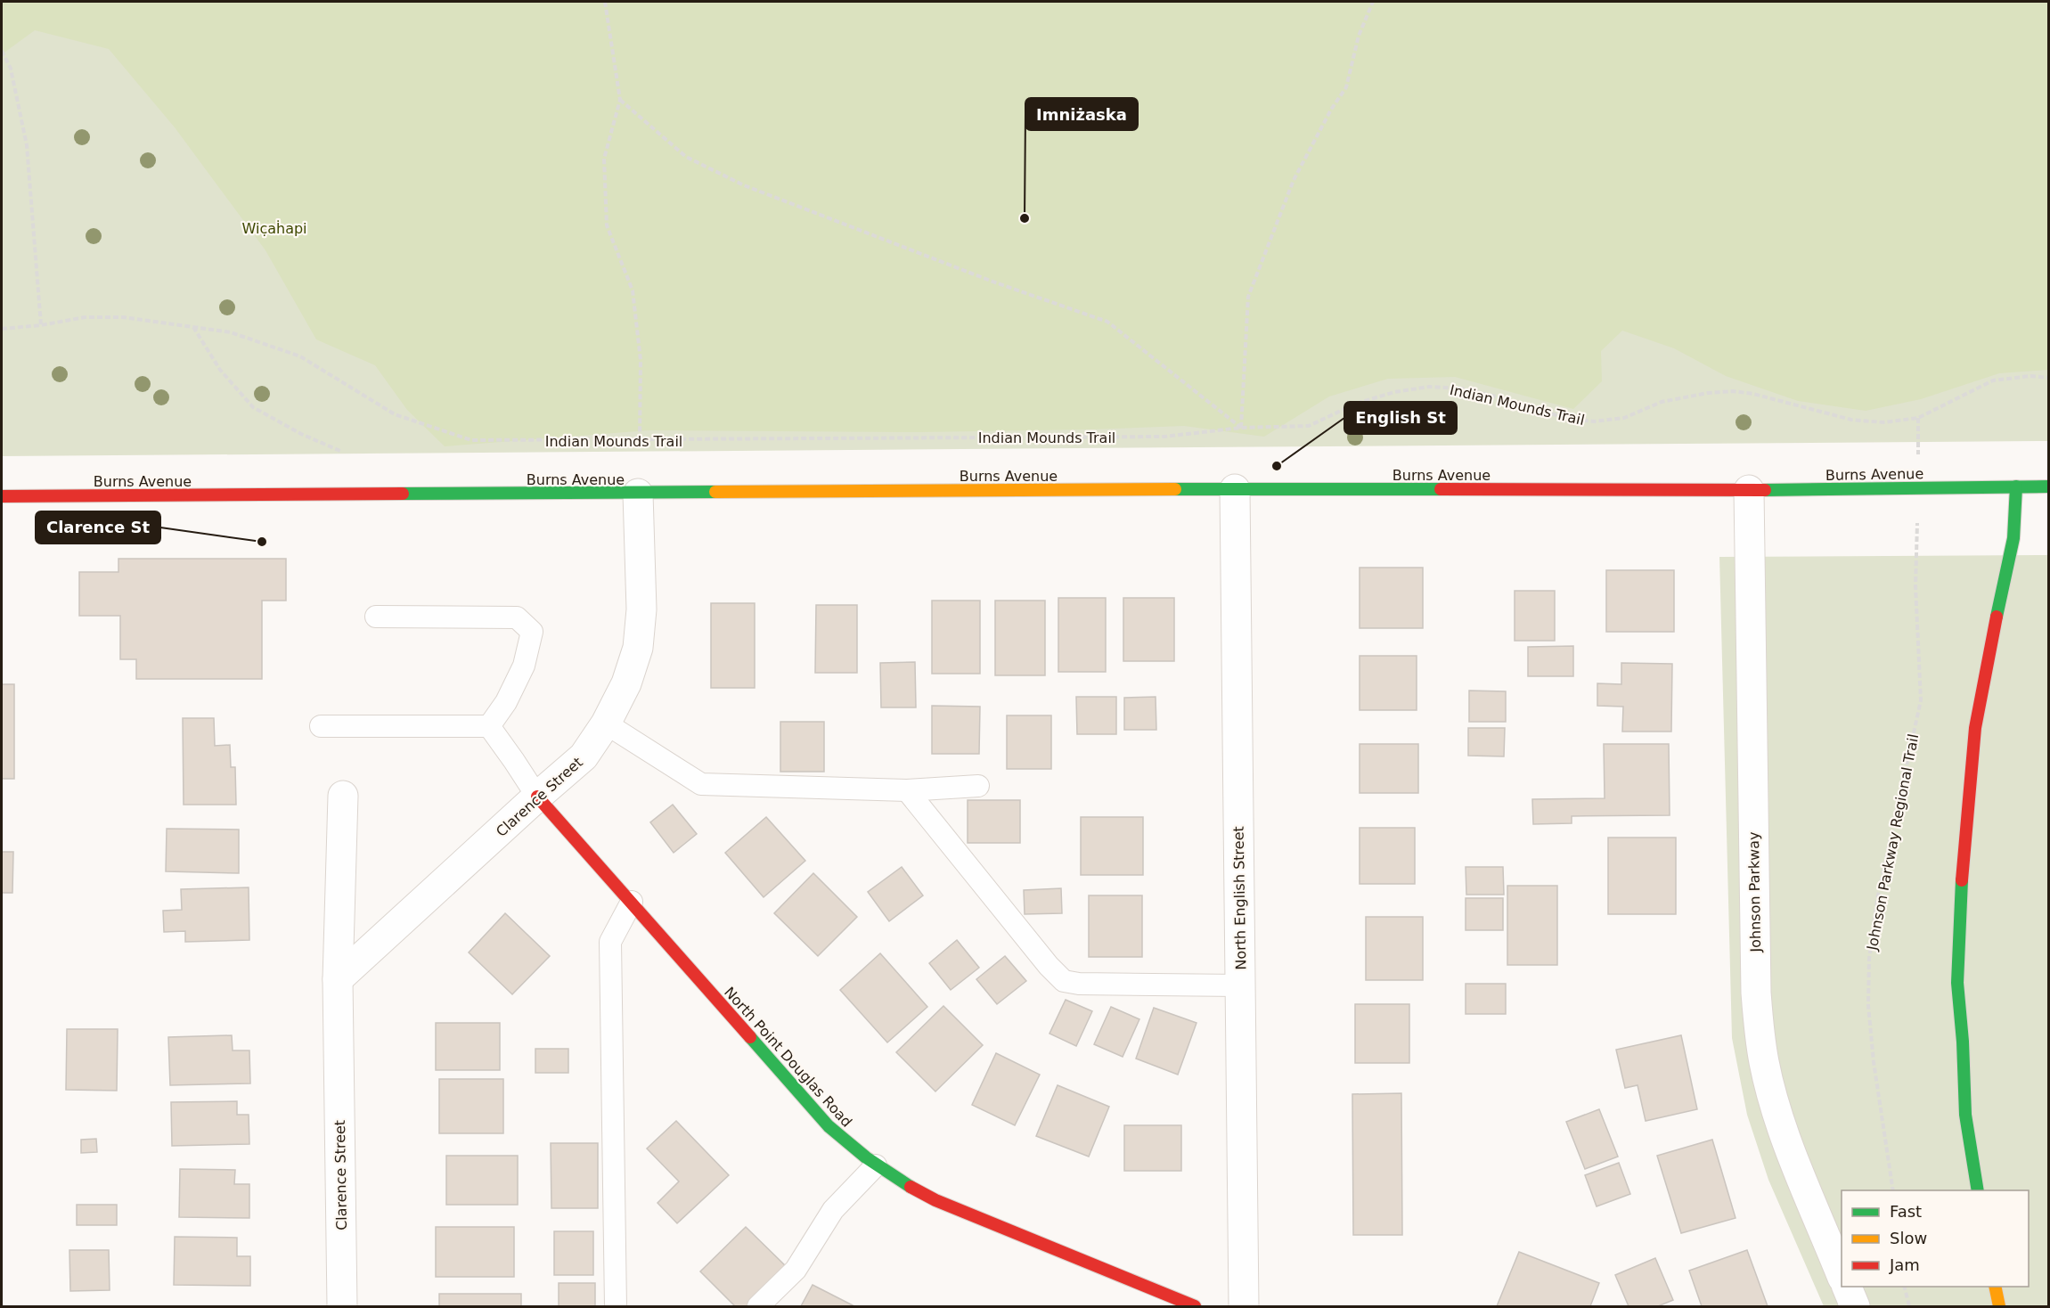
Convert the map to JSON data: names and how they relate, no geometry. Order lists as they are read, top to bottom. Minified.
{"streets":{"street":["Burns Avenue","Clarence Street","Johnson Parkway","North English Street","North Point Douglas Road"],"path":["Indian Mounds Trail","Johnson Parkway Regional Trail"]},"crossings":[["Burns Avenue","Clarence Street"],["Burns Avenue","Johnson Parkway"],["Burns Avenue","North English Street"],["Clarence Street","North Point Douglas Road"]],"parks":["Wic̣aḣapi"],"places":["Imniżaska","English St","Clarence St"],"legend":["Fast","Slow","Jam"]}
